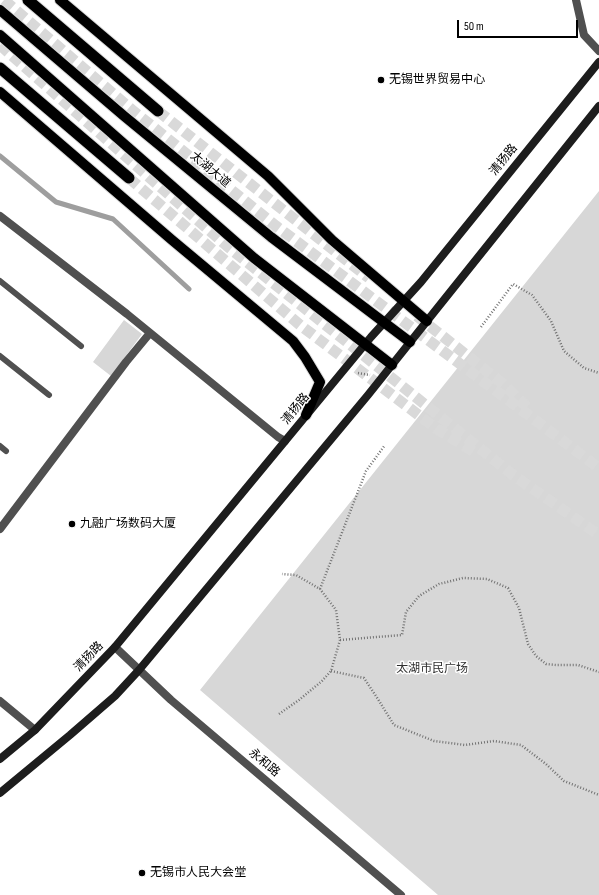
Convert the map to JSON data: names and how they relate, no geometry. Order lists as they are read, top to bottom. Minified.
{"streets":{"main road":["清扬路","太湖大道"],"street":["永和路"]},"crossings":[["清扬路","太湖大道"],["清扬路","永和路"]],"parks":["太湖市民广场"],"places":["无锡世界贸易中心","九融广场数码大厦","无锡市人民大会堂"],"scale_bar":"50 m"}
